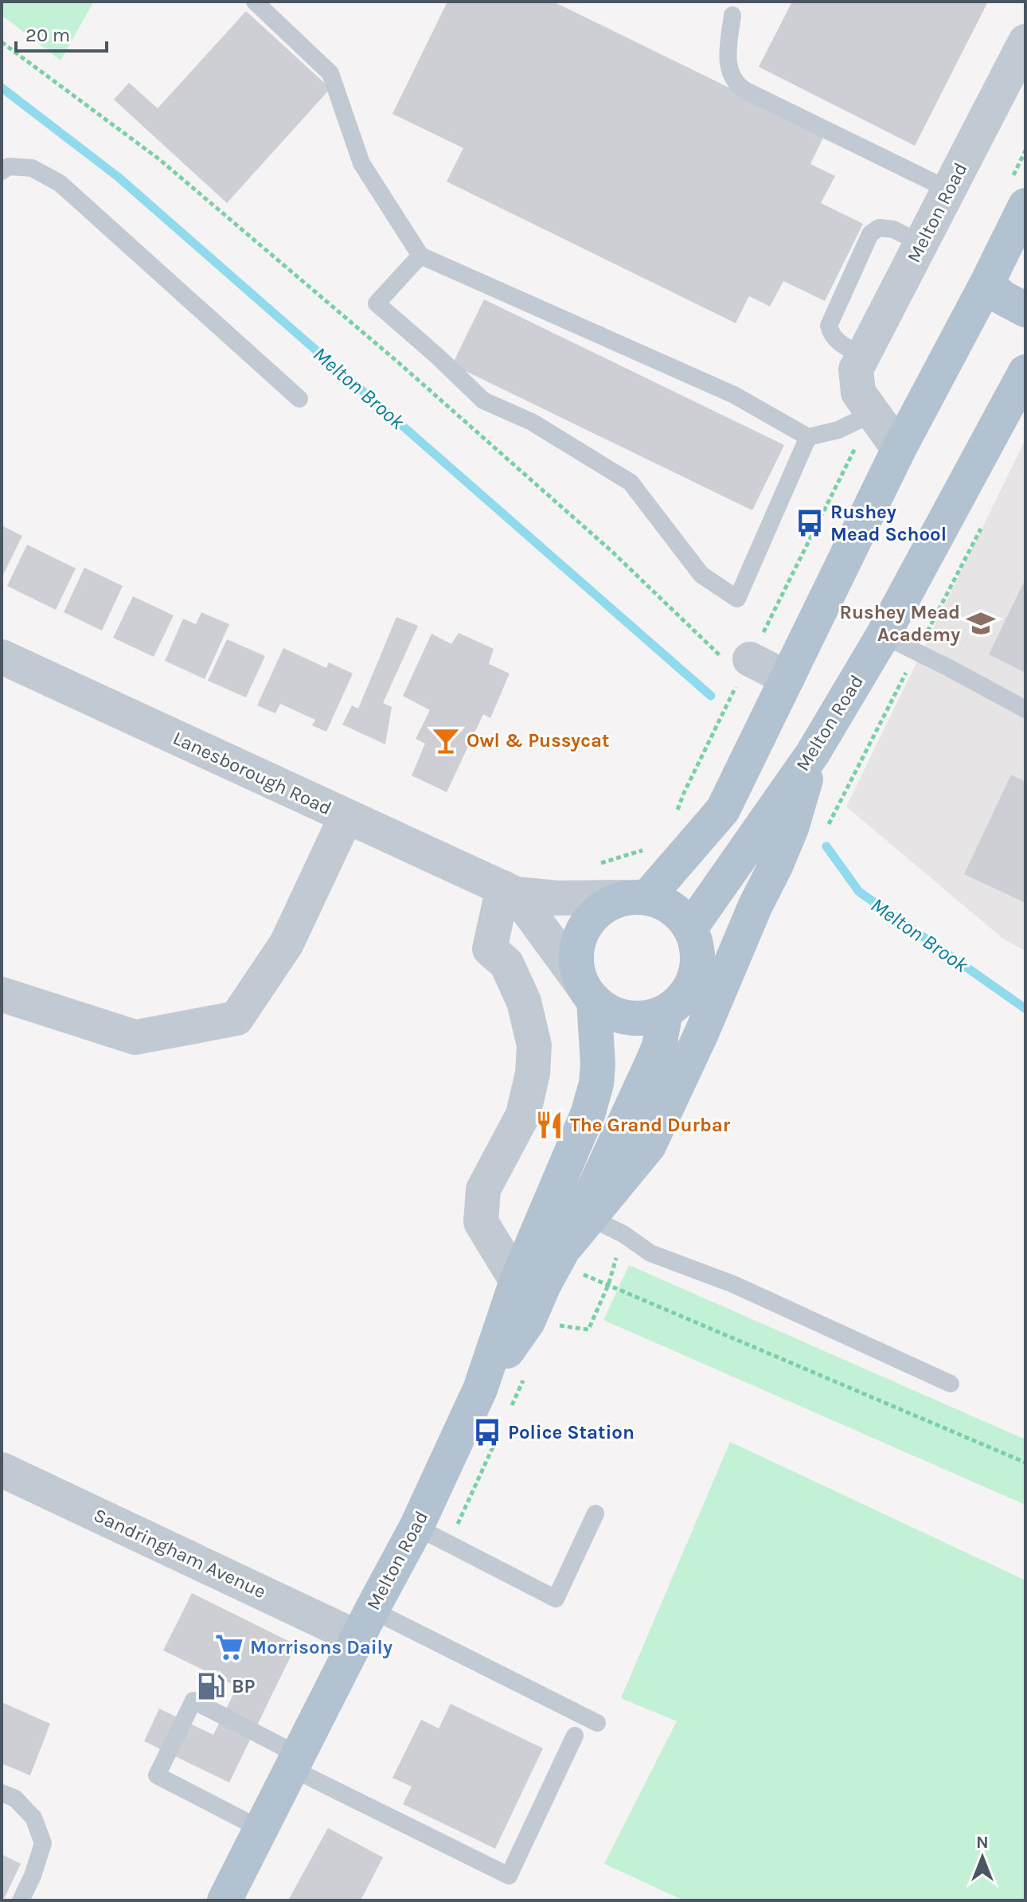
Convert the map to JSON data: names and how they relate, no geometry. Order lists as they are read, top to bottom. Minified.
{"streets":{"main road":["Melton Road"],"street":["Lanesborough Road","Sandringham Avenue"]},"crossings":[["Melton Road","Lanesborough Road"],["Melton Road","Sandringham Avenue"]],"water":["Melton Brook"],"places":{"bus stop":["Rushey Mead School","Police Station"],"school or university":["Rushey Mead Academy"],"bar":["Owl & Pussycat"],"restaurant":["The Grand Durbar"],"supermarket":["Morrisons Daily"],"fuel station":["BP"]},"scale_bar":"20 m","north":"top"}
